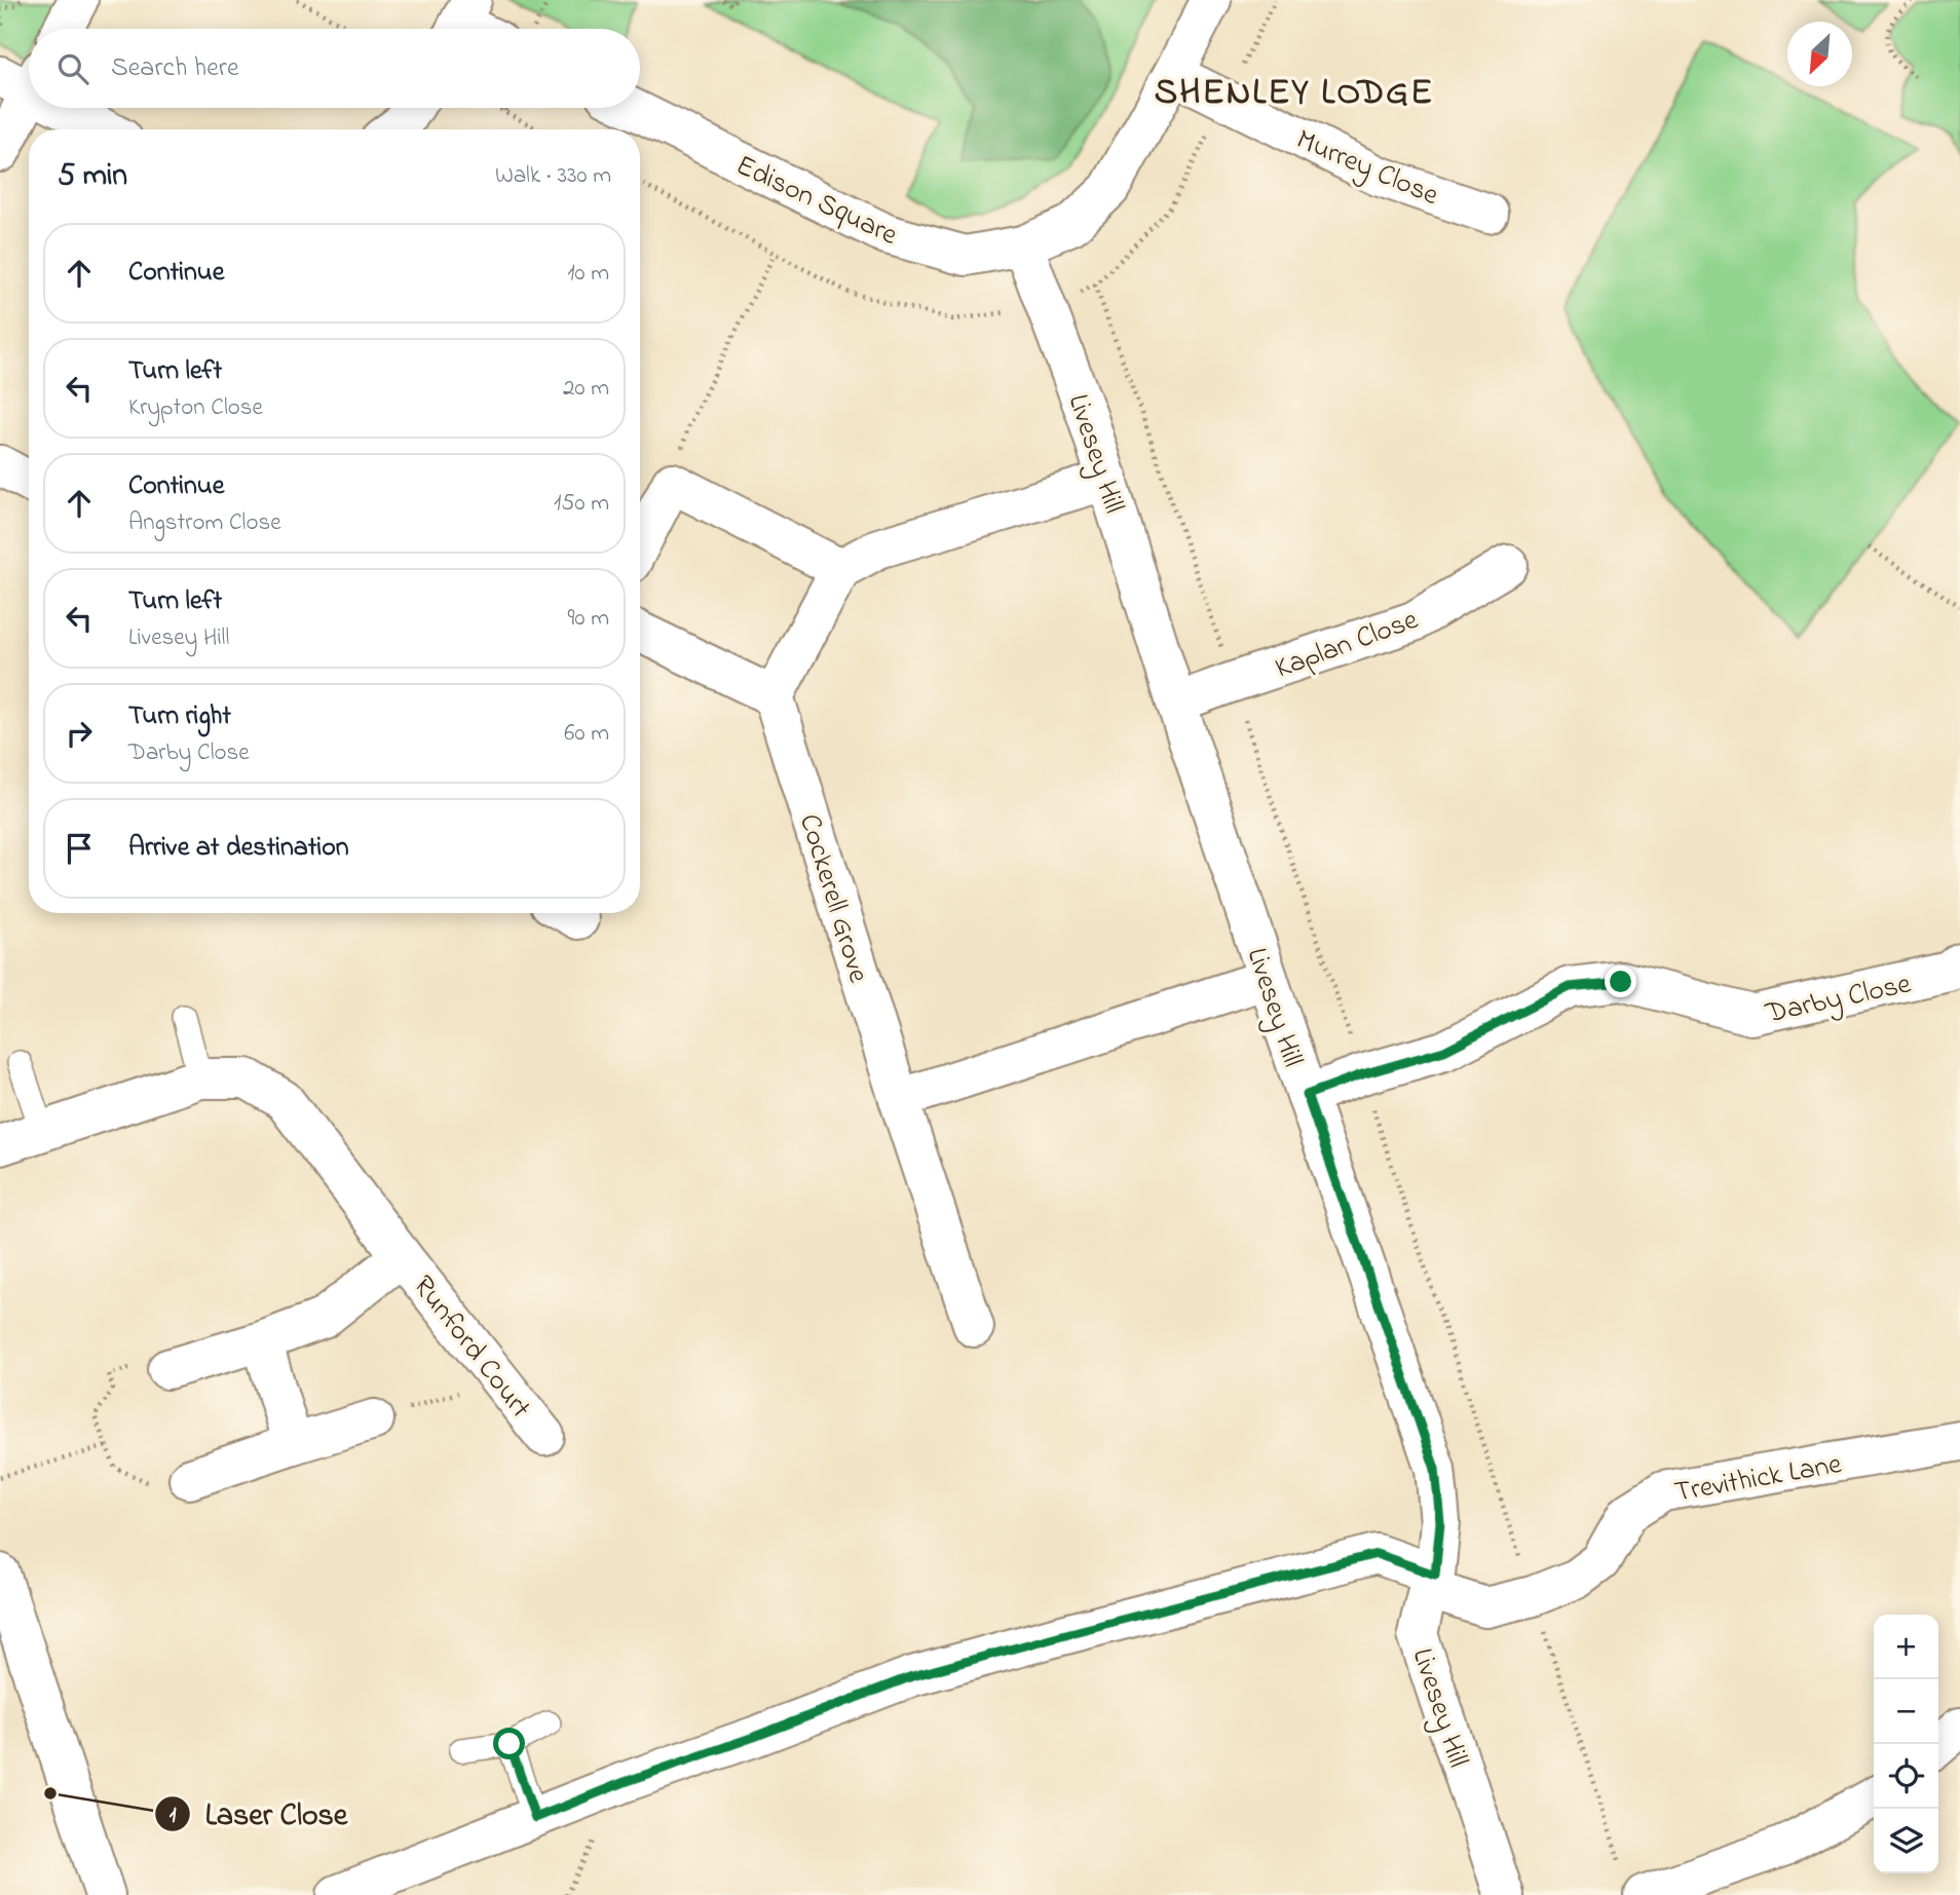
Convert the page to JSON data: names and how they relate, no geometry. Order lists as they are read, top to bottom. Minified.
{"streets":{"street":["Murrey Close","Edison Square","Livesey Hill","Kaplan Close","Cockerell Grove","Darby Close","Runford Court","Trevithick Lane"]},"crossings":[["Murrey Close","Edison Square"],["Edison Square","Livesey Hill"],["Livesey Hill","Kaplan Close"],["Livesey Hill","Darby Close"],["Livesey Hill","Trevithick Lane"]],"districts":["SHENLEY LODGE"],"places":["Laser Close"],"north":"bottom left","page":{"search":"Search here","heading":["5 min","Walk · 330 m"],"list":[["Continue","10 m"],["Turn left","Krypton Close","20 m"],["Continue","Angstrom Close","150 m"],["Turn left","Livesey Hill","90 m"],["Turn right","Darby Close","60 m"],"Arrive at destination"],"map_buttons":["+","−"]}}
